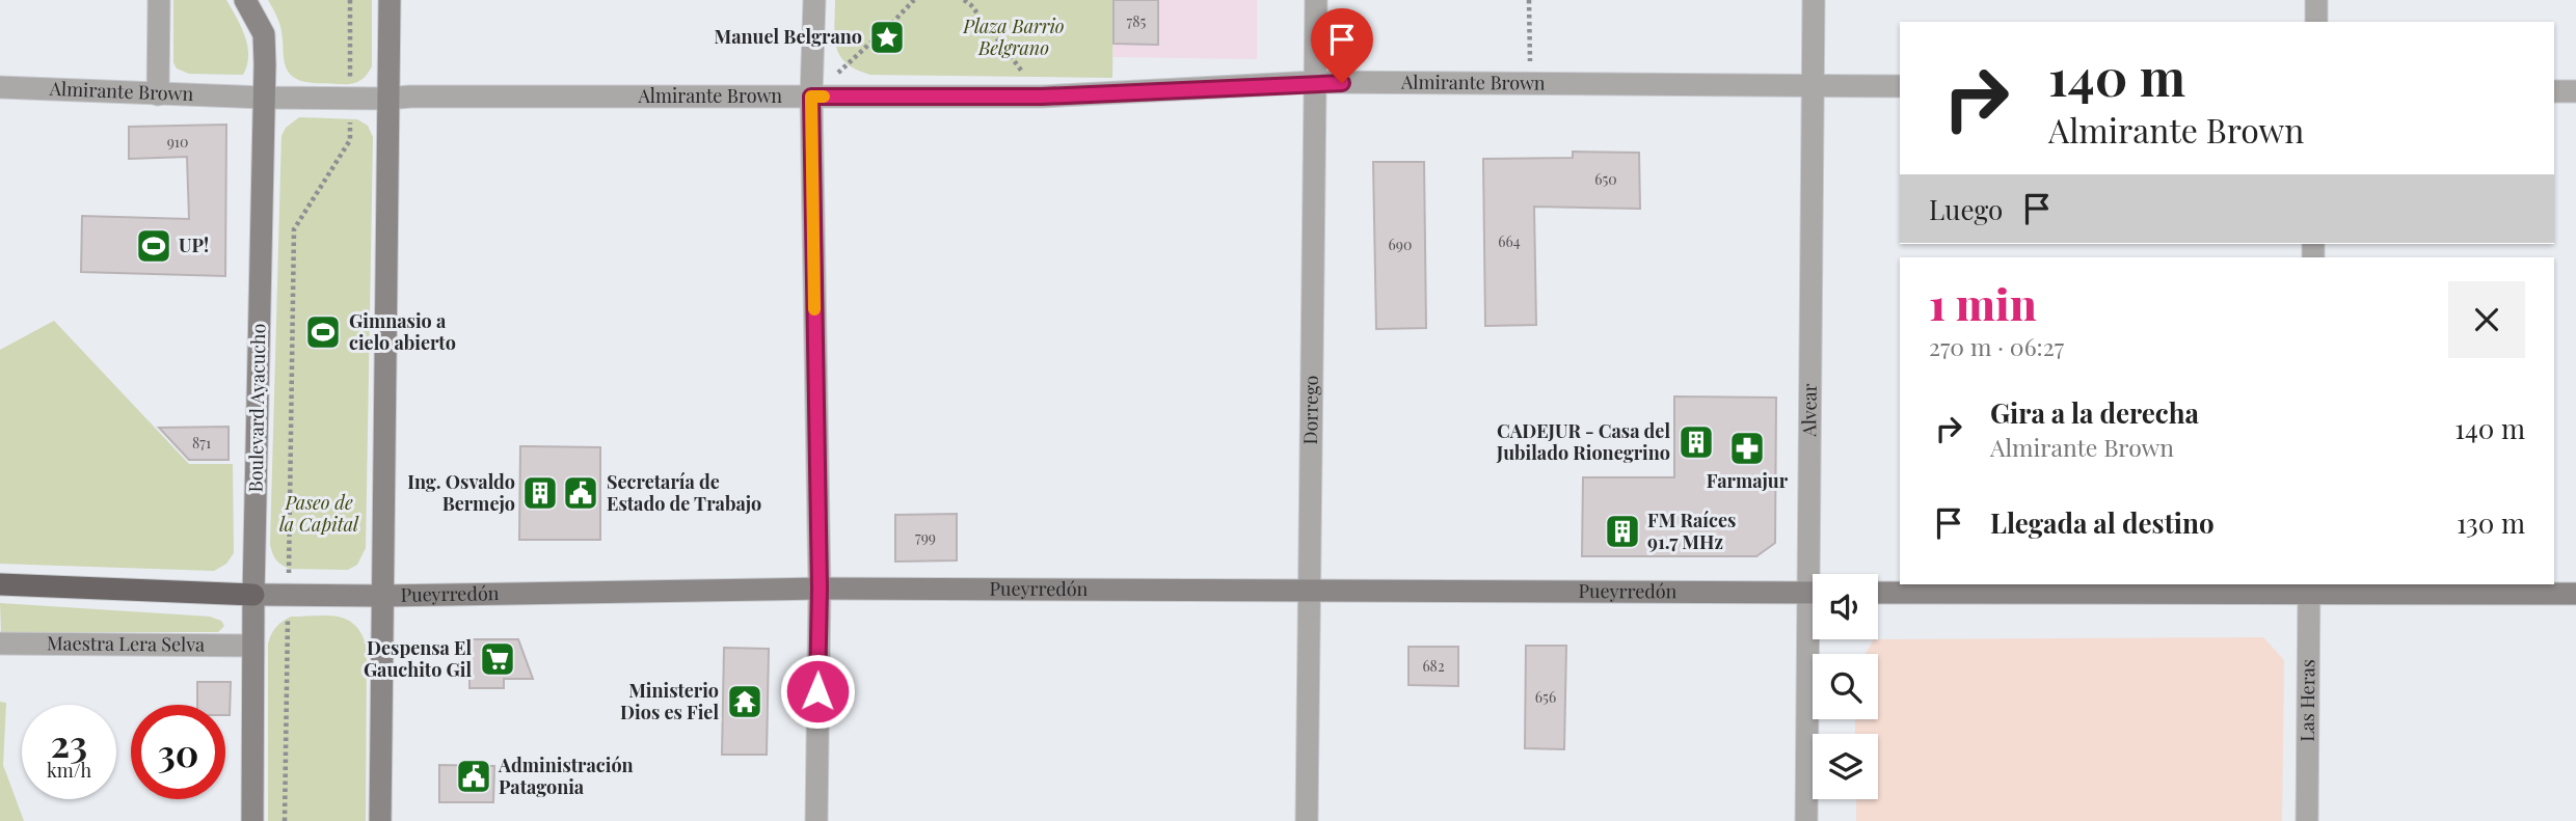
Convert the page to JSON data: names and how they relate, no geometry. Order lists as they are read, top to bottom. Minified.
{"streets":{"main road":["Boulevard Ayacucho","Pueyrredón"],"street":["Almirante Brown","Dorrego","Alvear","Maestra Lera Selva","Las Heras"]},"crossings":[["Almirante Brown","Boulevard Ayacucho"],["Almirante Brown","Dorrego"],["Almirante Brown","Alvear"],["Boulevard Ayacucho","Pueyrredón"],["Boulevard Ayacucho","Maestra Lera Selva"],["Dorrego","Pueyrredón"]],"parks":["Plaza Barrio Belgrano","Paseo de la Capital"],"places":{"place":["Manuel Belgrano"],"sports":["UP!","Gimnasio a cielo abierto"],"building":["CADEJUR - Casa del Jubilado Rionegrino","Ing. Osvaldo Bermejo","FM Raíces 91.7 MHz"],"pharmacy":["Farmajur"],"public building":["Secretaría de Estado de Trabajo","Administración Patagonia"],"supermarket":["Despensa El Gauchito Gil"],"temple":["Ministerio Dios es Fiel"]},"house_numbers":["785","910","650","664","690","871","799","682","656"],"page":{"turn":["140 m","Almirante Brown"],"then":"Luego","heading":["1 min","270 m · 06:27"],"list":[{"name":"Gira a la derecha","note":"Almirante Brown","value":"140 m"},{"name":"Llegada al destino","value":"130 m"}],"speed":"23 km/h","limit":"30"}}
